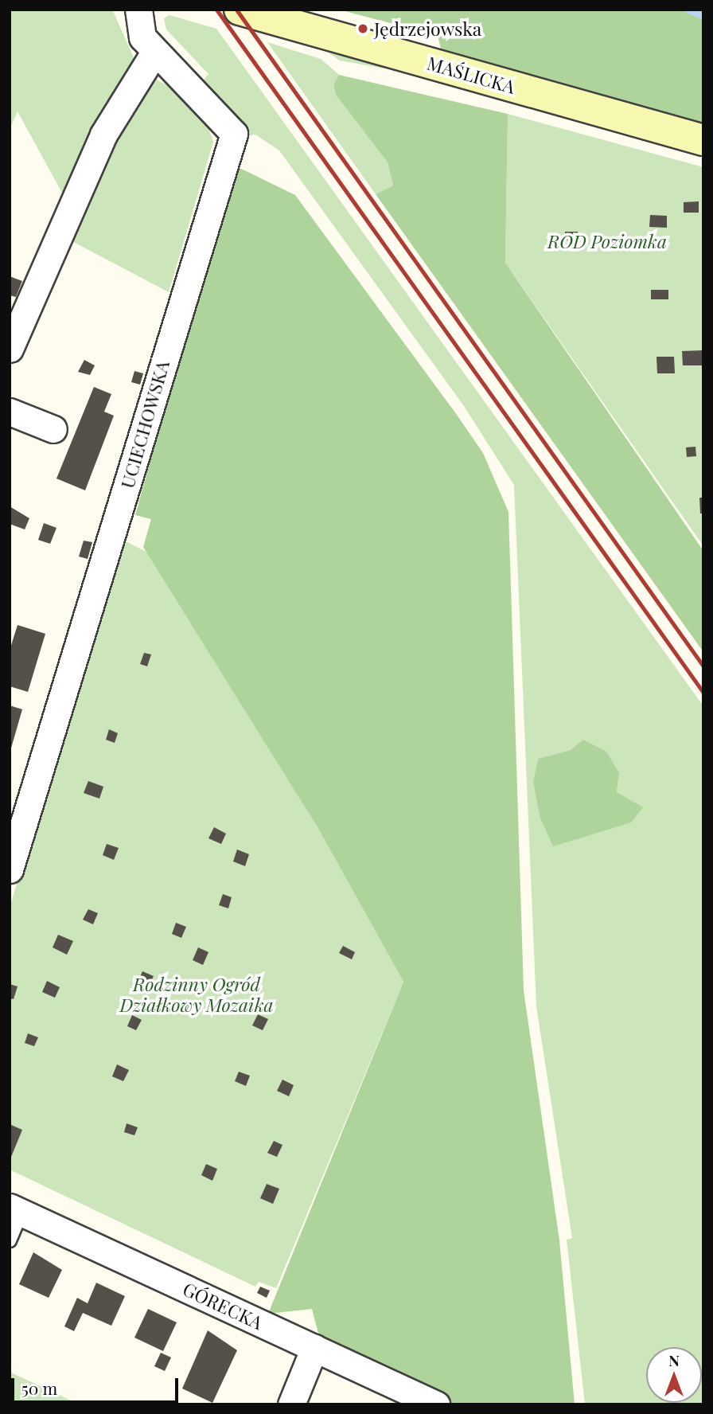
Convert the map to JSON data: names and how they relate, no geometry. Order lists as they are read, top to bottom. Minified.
{"streets":{"street":["MAŚLICKA","UCIECHOWSKA","GÓRECKA"]},"parks":["ROD Poziomka","Rodzinny Ogród Działkowy Mozaika"],"places":["Jędrzejowska"],"scale_bar":"50 m","north":"top"}
